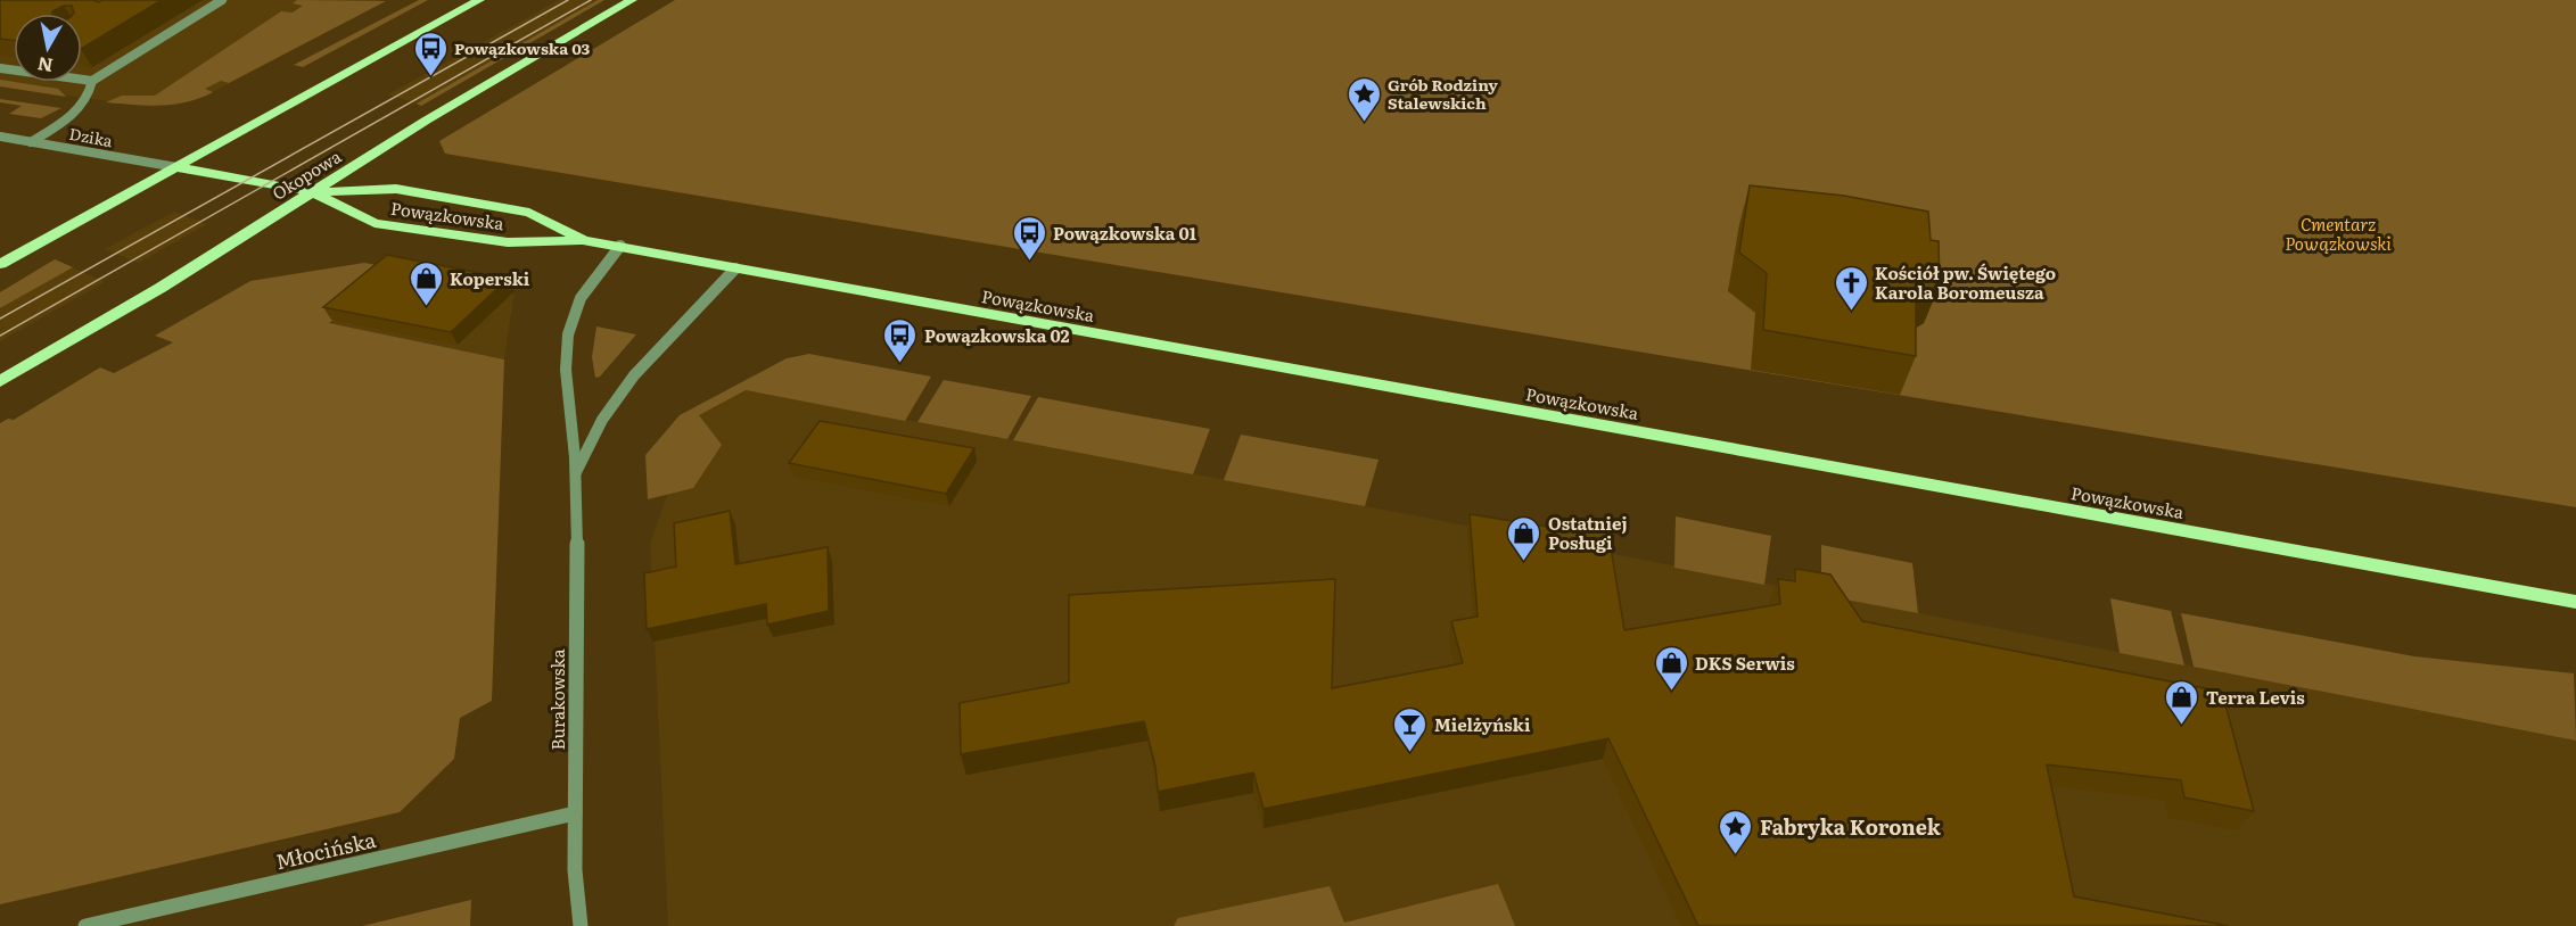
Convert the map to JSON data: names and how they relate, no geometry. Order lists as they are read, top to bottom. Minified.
{"streets":{"main road":["Okopowa","Powązkowska"],"street":["Dzika","Burakowska","Młocińska"]},"crossings":[["Dzika","Powązkowska"],["Okopowa","Powązkowska"],["Powązkowska","Burakowska"],["Burakowska","Młocińska"]],"parks":["Cmentarz Powązkowski"],"places":{"bus stop":["Powązkowska 03","Powązkowska 01","Powązkowska 02"],"place":["Grób Rodziny Stalewskich","Fabryka Koronek"],"shop":["Koperski","Ostatniej Posługi","DKS Serwis","Terra Levis"],"church":["Kościół pw. Świętego Karola Boromeusza"],"bar":["Mielżyński"]},"north":"bottom"}
